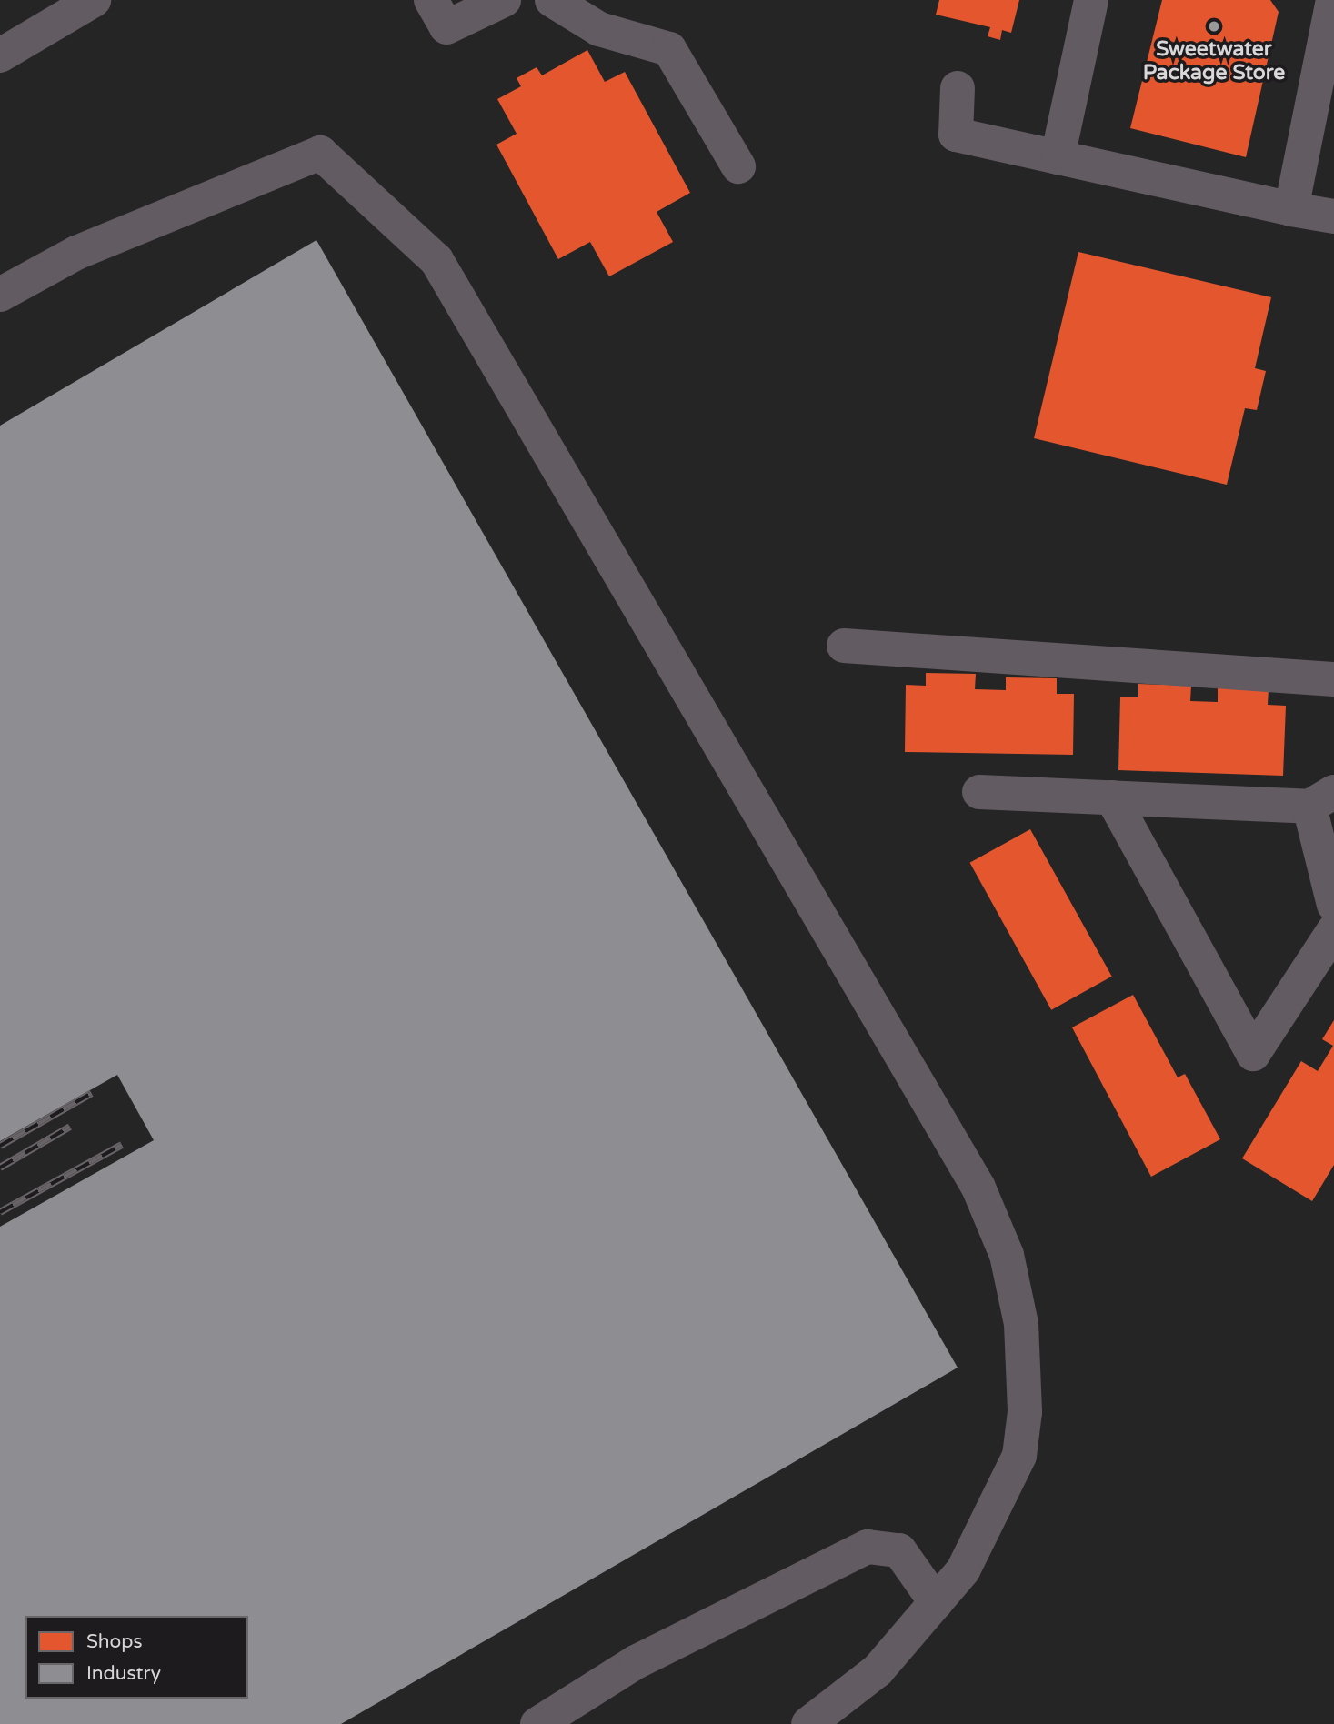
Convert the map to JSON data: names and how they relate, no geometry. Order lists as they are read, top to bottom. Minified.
{"places":["Sweetwater Package Store"],"legend":["Shops","Industry"]}
